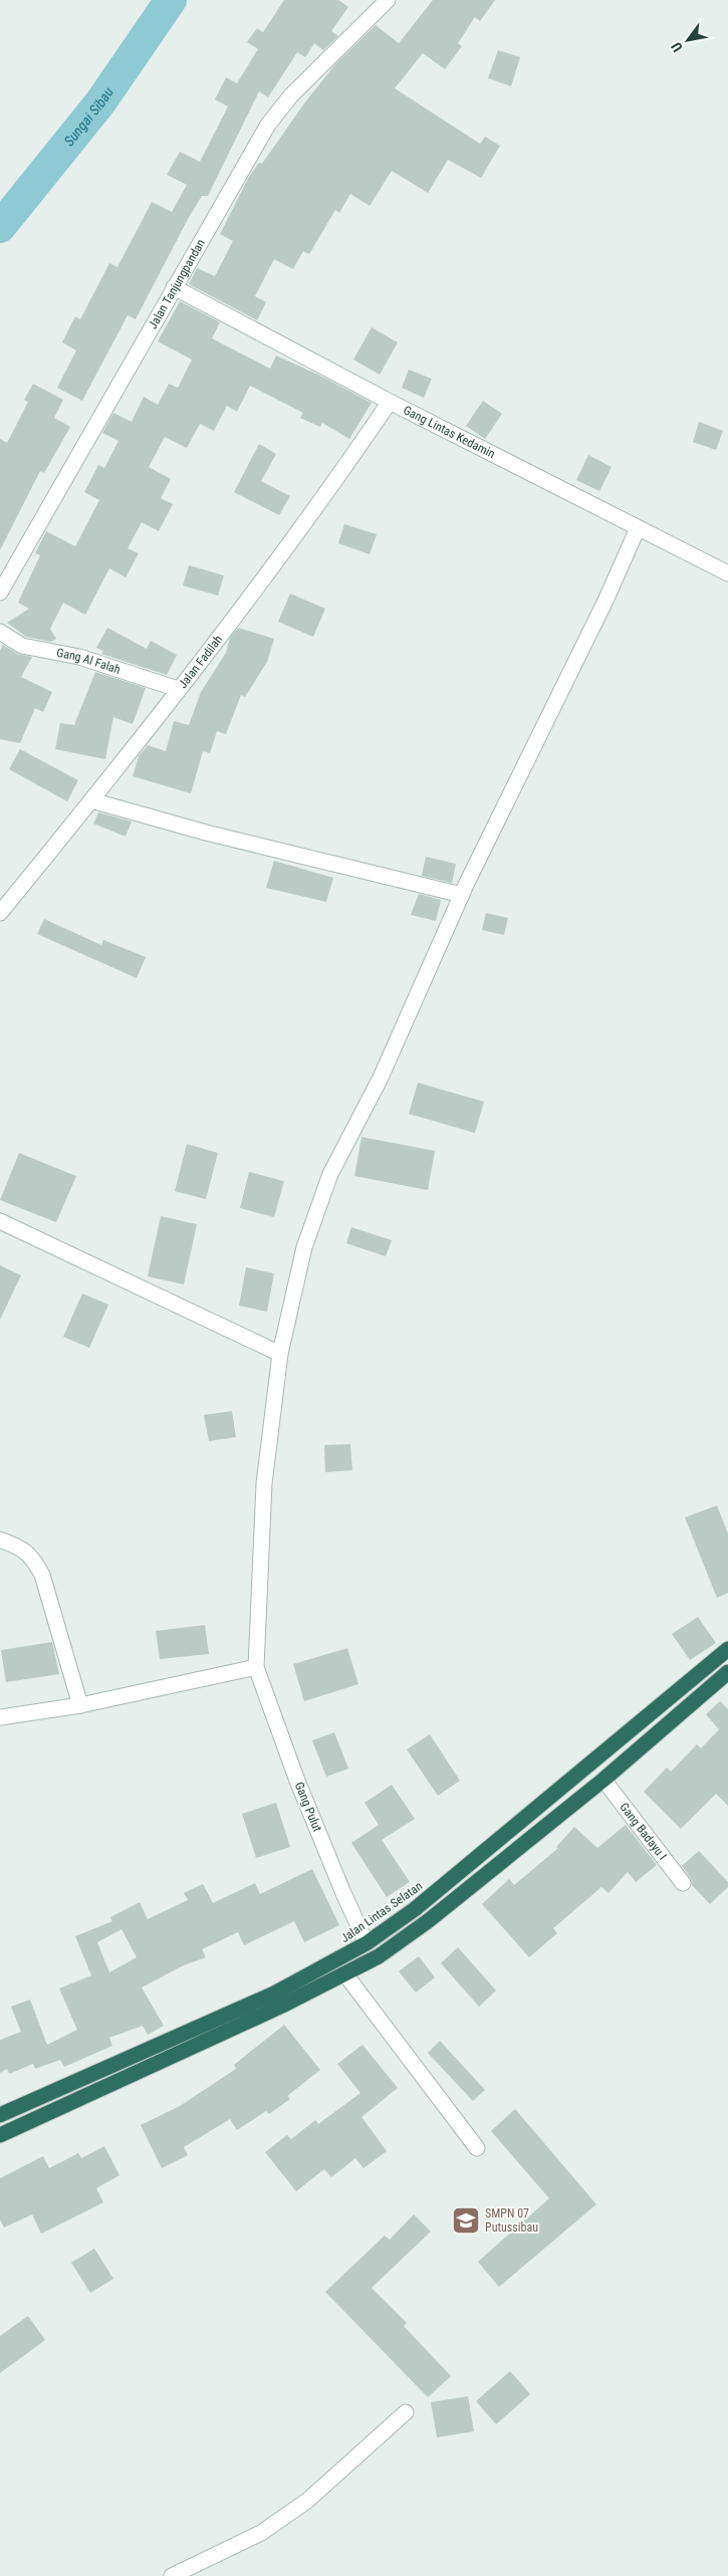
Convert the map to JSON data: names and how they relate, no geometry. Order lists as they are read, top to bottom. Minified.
{"streets":{"highway":["Jalan Lintas Selatan"],"street":["Jalan Tanjungpandan","Gang Lintas Kedamin","Gang Al Falah","Jalan Fadilah","Gang Pulut","Gang Badayu I"]},"crossings":[["Jalan Tanjungpandan","Gang Lintas Kedamin"],["Gang Lintas Kedamin","Jalan Fadilah"],["Gang Al Falah","Jalan Fadilah"],["Gang Pulut","Jalan Lintas Selatan"]],"water":["Sungai Sibau"],"places":{"school or university":["SMPN 07 Putussibau"]},"north":"bottom left"}
